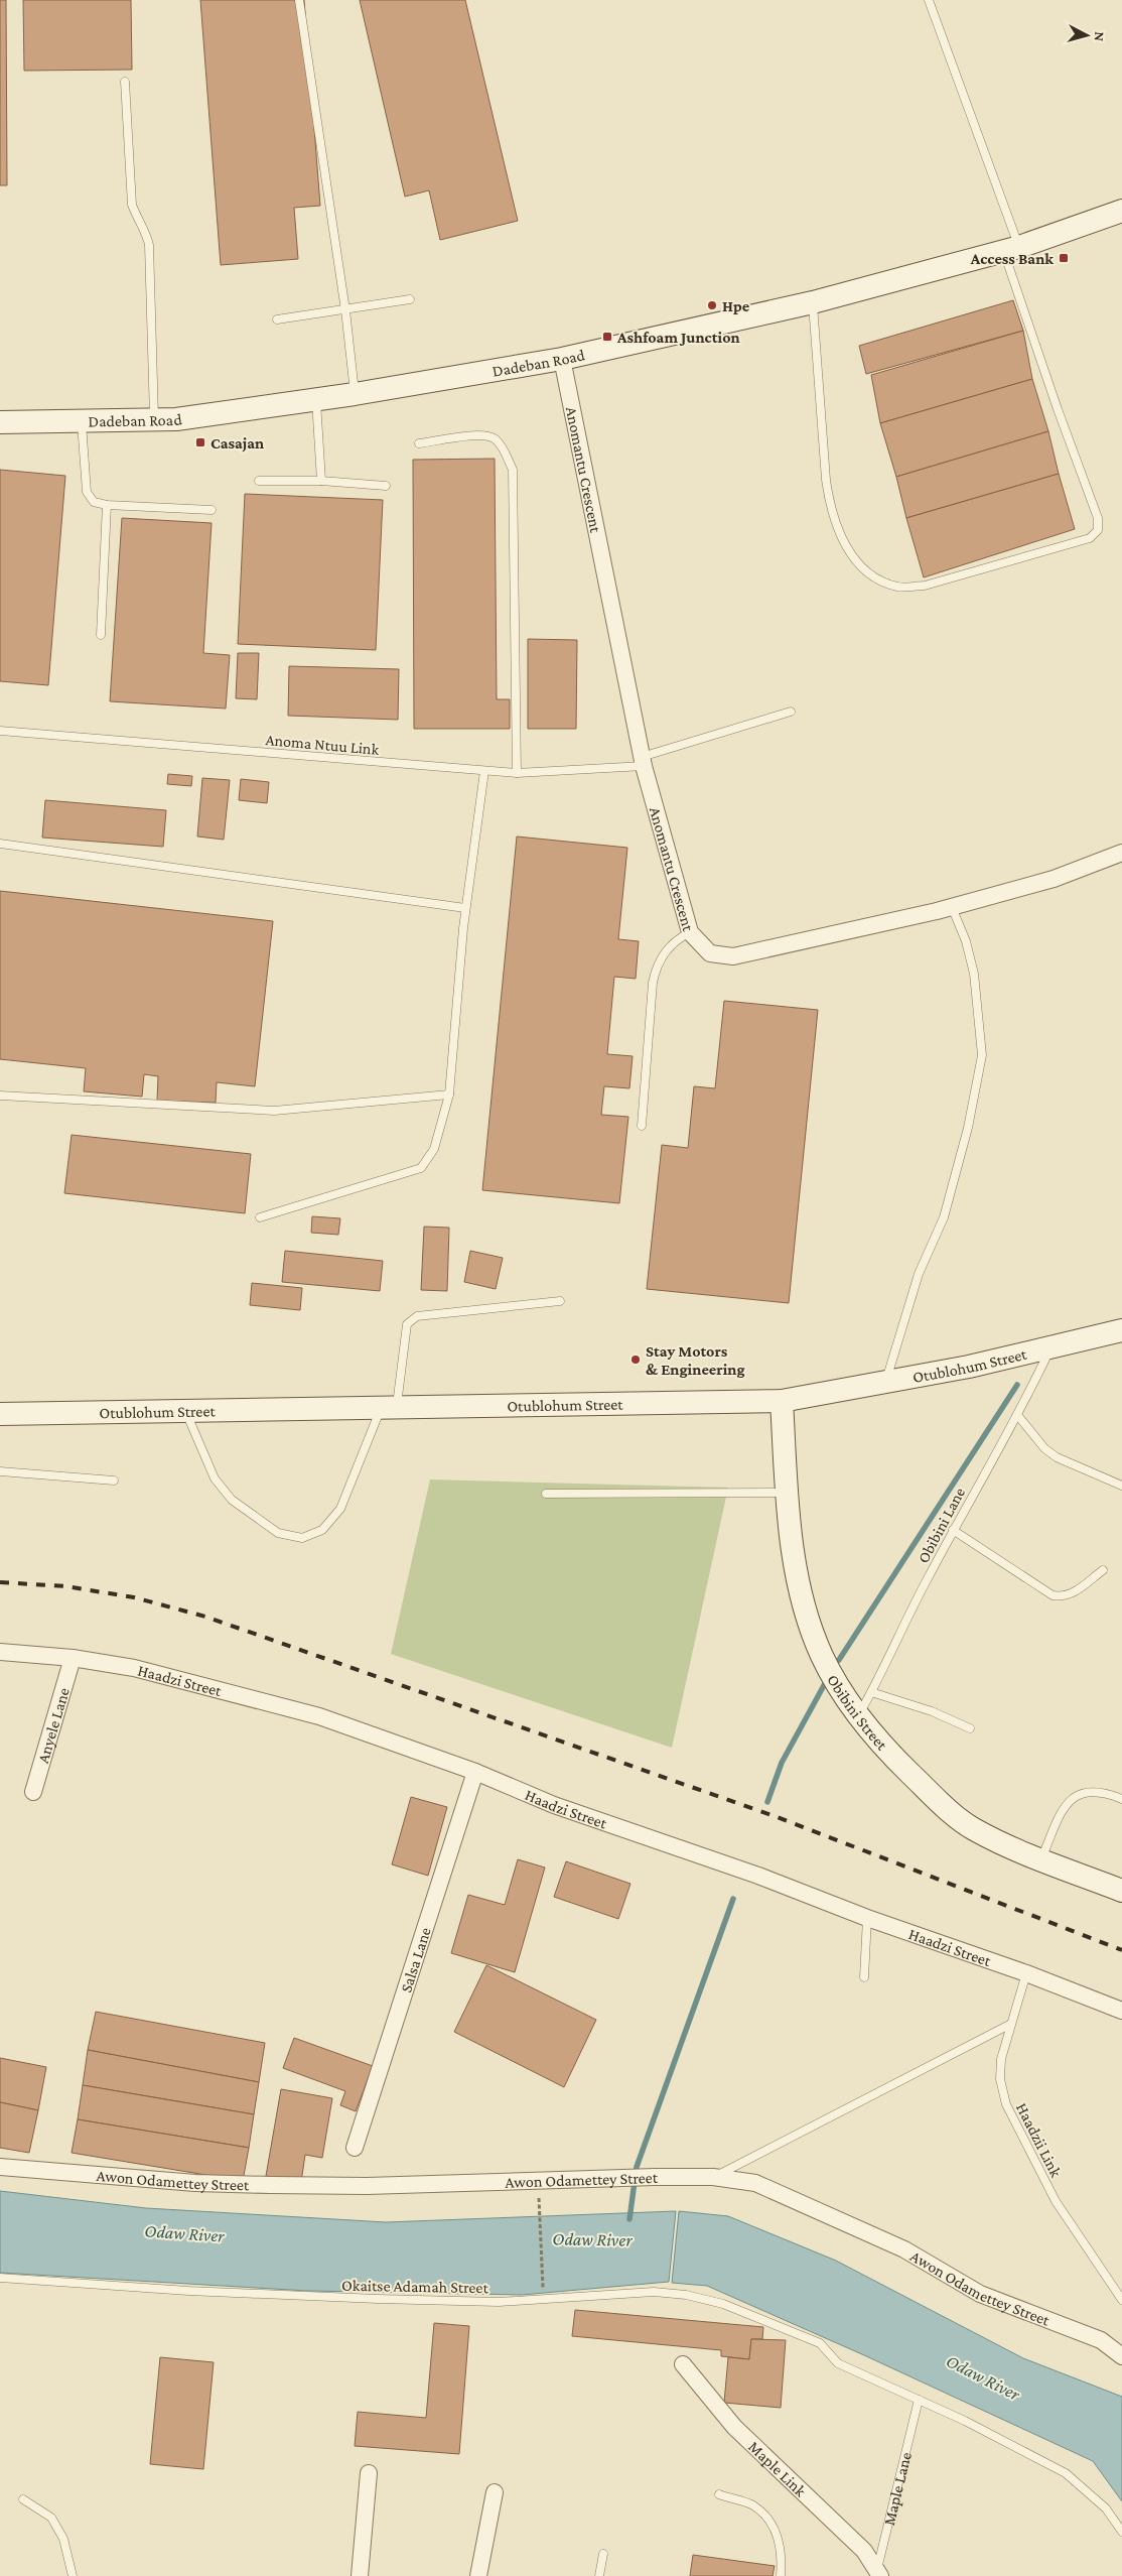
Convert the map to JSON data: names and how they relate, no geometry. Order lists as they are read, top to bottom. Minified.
{"streets":{"street":["Dadeban Road","Anomantu Crescent","Otublohum Street","Haadzi Street","Obibini Street","Anyele Lane","Salsa Lane","Awon Odamettey Street","Maple Link"],"lane":["Anoma Ntuu Link","Obibini Lane","Haadzii Link","Okaitse Adamah Street","Maple Lane"]},"crossings":[["Dadeban Road","Anomantu Crescent"],["Anomantu Crescent","Anoma Ntuu Link"],["Otublohum Street","Obibini Lane"],["Otublohum Street","Obibini Street"],["Obibini Lane","Obibini Street"],["Haadzi Street","Anyele Lane"],["Haadzi Street","Salsa Lane"],["Haadzi Street","Haadzii Link"],["Okaitse Adamah Street","Maple Lane"],["Maple Link","Maple Lane"]],"water":["Odaw River"],"places":{"transit":["Access Bank","Ashfoam Junction","Casajan"],"other":["Hpe","Stay Motors & Engineering"]},"north":"right"}
